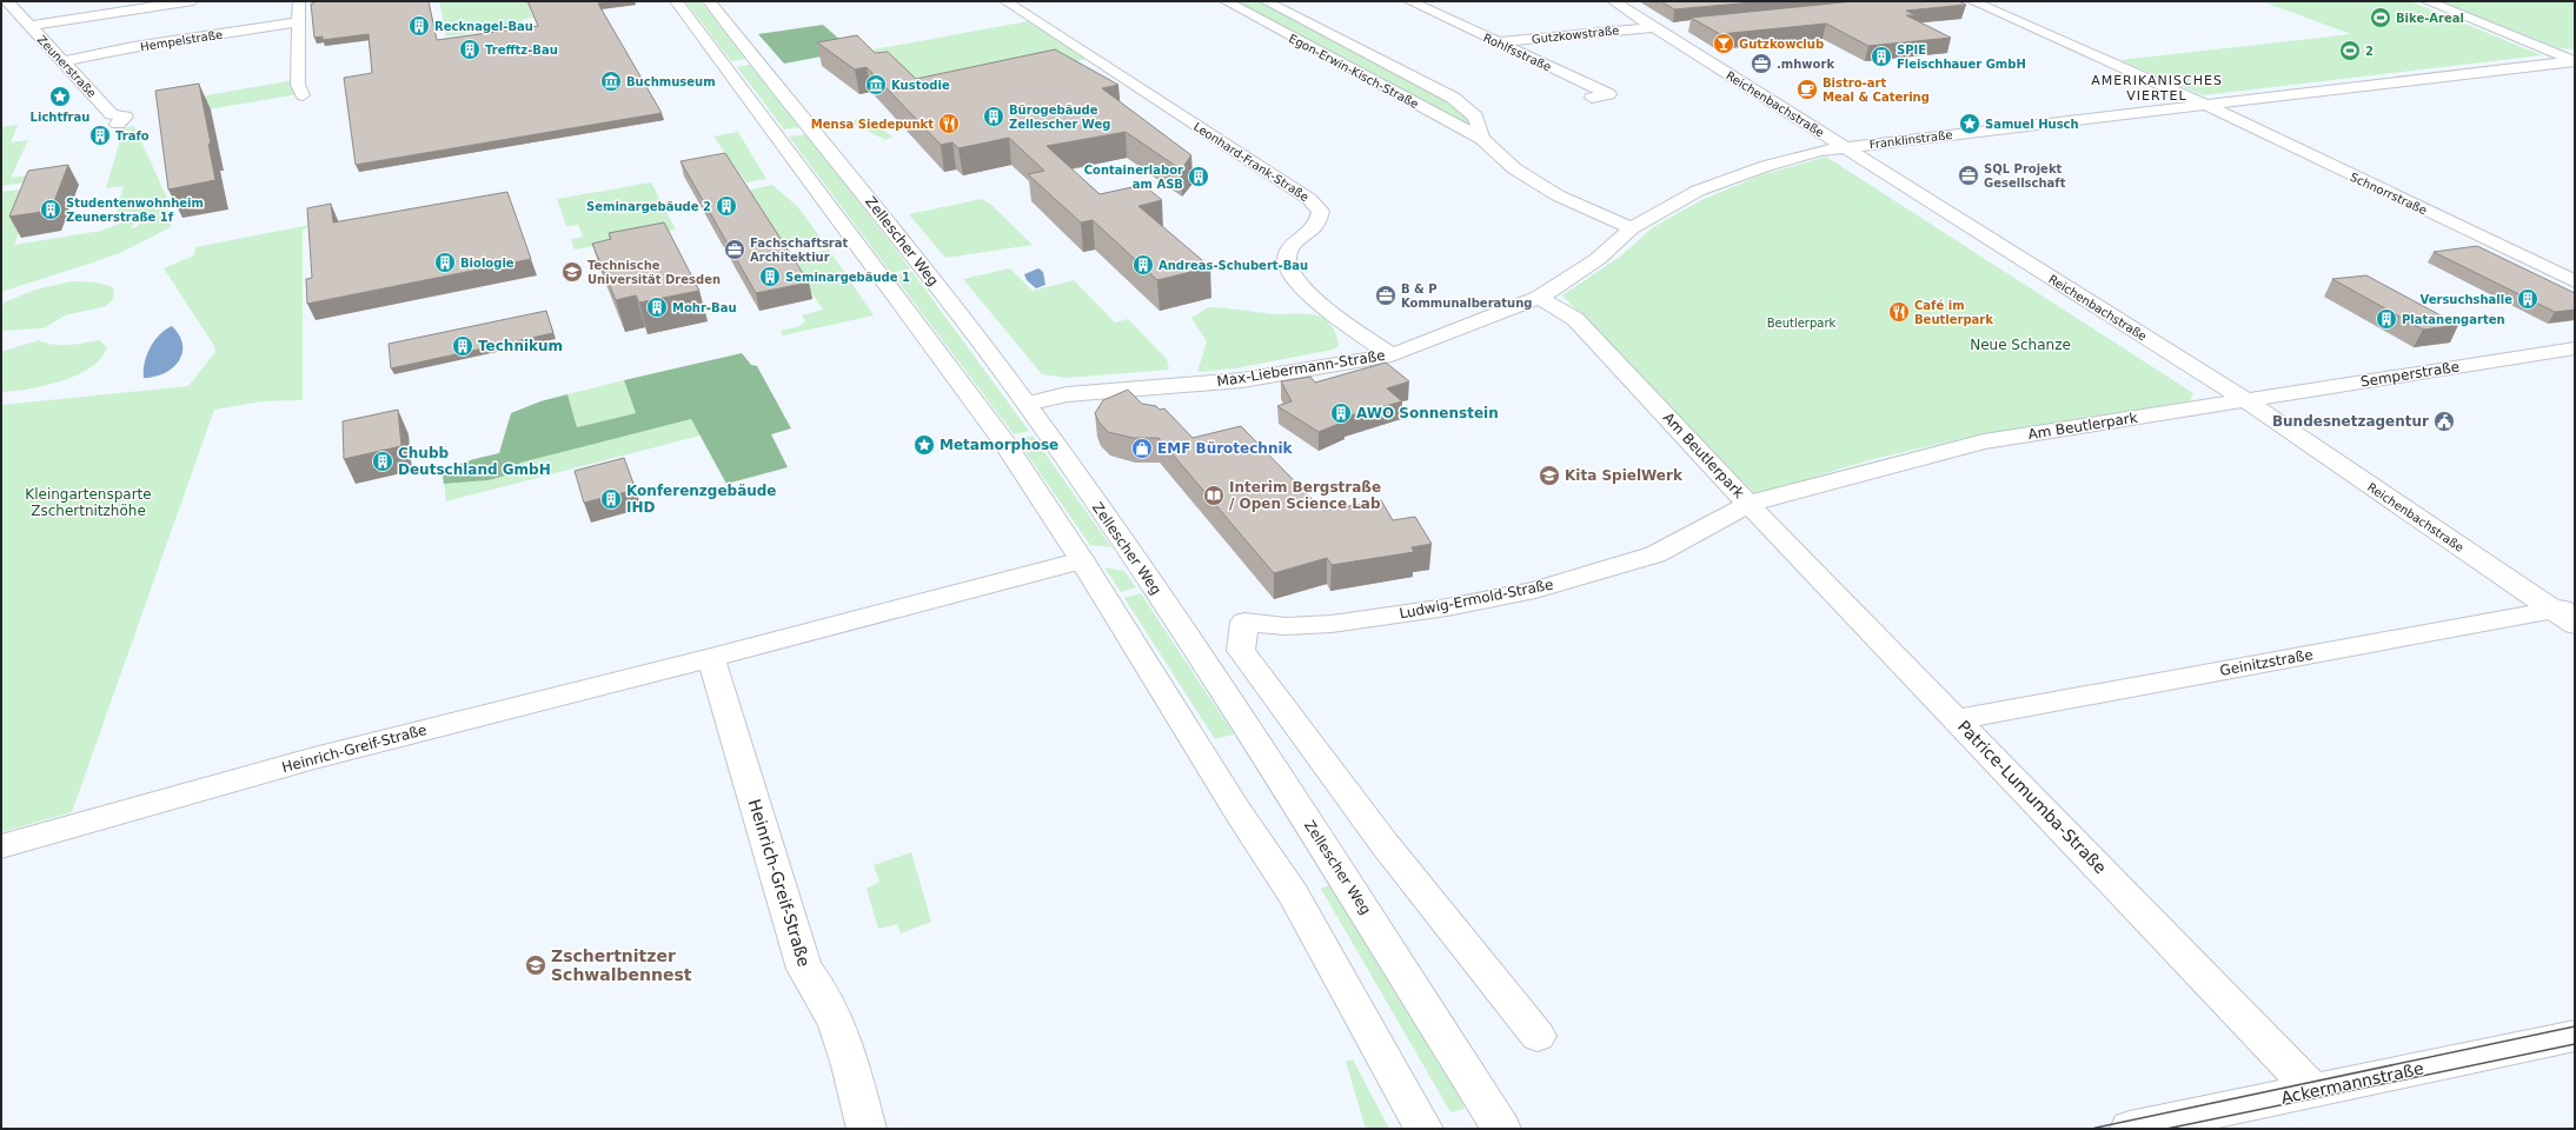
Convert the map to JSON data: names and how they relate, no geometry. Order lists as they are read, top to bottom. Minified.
{"streets":{"street":["Gutzkowstraße","Hempelstraße","Rohlfsstraße","Zeunerstraße","Egon-Erwin-Kisch-Straße","Reichenbachstraße","Franklinstraße","Leonhard-Frank-Straße","Schnorrstraße","Zellescher Weg","Max-Liebermann-Straße","Semperstraße","Am Beutlerpark","Ludwig-Ermold-Straße","Geinitzstraße","Heinrich-Greif-Straße","Patrice-Lumumba-Straße","Ackermannstraße"]},"crossings":[["Gutzkowstraße","Rohlfsstraße"],["Gutzkowstraße","Reichenbachstraße"],["Hempelstraße","Zeunerstraße"],["Reichenbachstraße","Franklinstraße"],["Reichenbachstraße","Semperstraße"],["Reichenbachstraße","Am Beutlerpark"],["Reichenbachstraße","Geinitzstraße"],["Franklinstraße","Schnorrstraße"],["Leonhard-Frank-Straße","Max-Liebermann-Straße"],["Zellescher Weg","Max-Liebermann-Straße"],["Max-Liebermann-Straße","Am Beutlerpark"],["Semperstraße","Am Beutlerpark"],["Am Beutlerpark","Ludwig-Ermold-Straße"],["Am Beutlerpark","Patrice-Lumumba-Straße"],["Ludwig-Ermold-Straße","Patrice-Lumumba-Straße"],["Geinitzstraße","Patrice-Lumumba-Straße"],["Patrice-Lumumba-Straße","Ackermannstraße"]],"districts":["AMERIKANISCHES VIERTEL"],"parks":["Beutlerpark","Neue Schanze","Kleingartensparte Zschertnitzhöhe"],"places":{"sports":["Bike-Areal","2"],"building":["Recknagel-Bau","Trefftz-Bau","SPIE Fleischhauer GmbH","Bürogebäude Zellescher Weg","Trafo","Containerlabor am ASB","Seminargebäude 2","Studentenwohnheim Zeunerstraße 1f","Biologie","Andreas-Schubert-Bau","Seminargebäude 1","Versuchshalle","Mohr-Bau","Platanengarten","Technikum","AWO Sonnenstein","Chubb Deutschland GmbH","Konferenzgebäude IHD"],"bar":["Gutzkowclub"],"office":[".mhwork","SQL Projekt Gesellschaft","Fachschaftsrat Architektiur","B & P Kommunalberatung"],"museum":["Buchmuseum","Kustodie"],"cafe":["Bistro-art Meal & Catering"],"place":["Lichtfrau","Samuel Husch","Metamorphose"],"restaurant":["Mensa Siedepunkt","Café im Beutlerpark"],"school or university":["Technische Universität Dresden","Kita SpielWerk","Zschertnitzer Schwalbennest"],"public building":["Bundesnetzagentur"],"shop":["EMF Bürotechnik"],"library":["Interim Bergstraße / Open Science Lab"]}}
